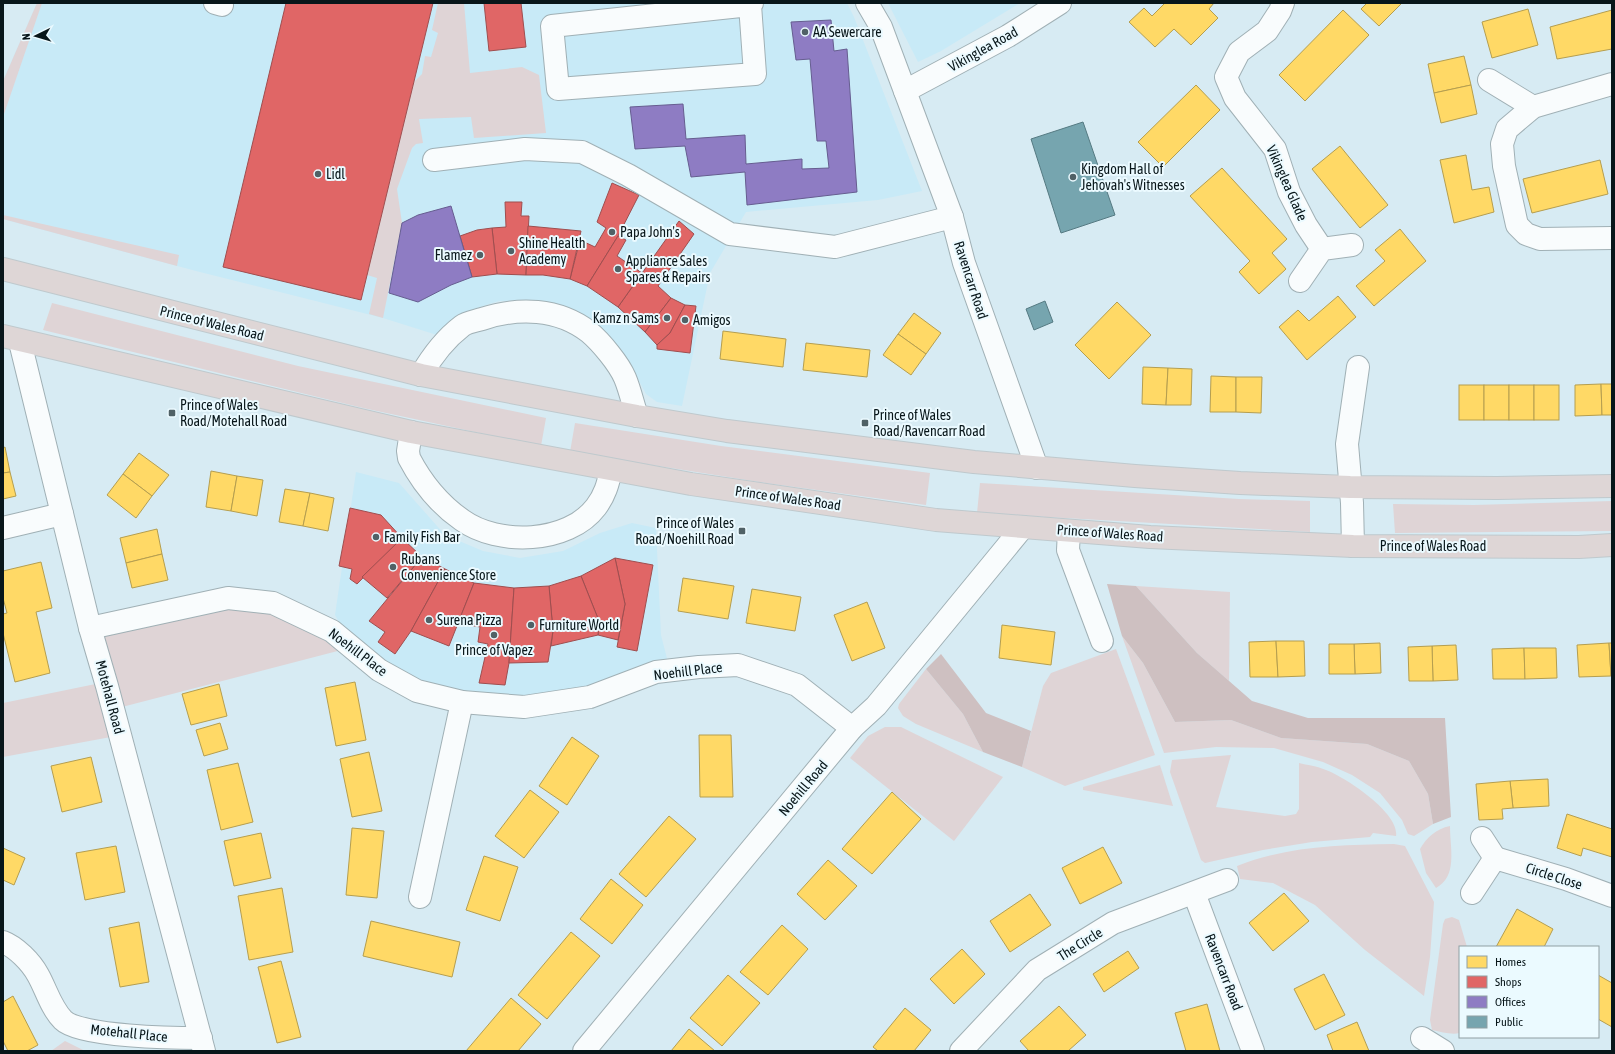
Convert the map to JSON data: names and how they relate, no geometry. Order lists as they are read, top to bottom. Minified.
{"streets":{"highway":["Prince of Wales Road"],"street":["Vikinglea Road","Vikinglea Glade","Ravencarr Road","Noehill Place","Motehall Road","Noehill Road","Circle Close","The Circle","Motehall Place"]},"crossings":[["Vikinglea Road","Ravencarr Road"],["Ravencarr Road","Prince of Wales Road"],["Ravencarr Road","The Circle"],["Prince of Wales Road","Motehall Road"],["Prince of Wales Road","Noehill Road"],["Noehill Place","Motehall Road"],["Noehill Place","Noehill Road"],["Motehall Road","Motehall Place"]],"places":{"other":["AA Sewercare","Lidl","Kingdom Hall of Jehovah's Witnesses","Papa John's","Shine Health Academy","Flamez","Appliance Sales Spares & Repairs","Kamz n Sams","Amigos","Family Fish Bar","Rubans Convenience Store","Surena Pizza","Furniture World","Prince of Vapez"],"transit":["Prince of Wales Road/Motehall Road","Prince of Wales Road/Ravencarr Road","Prince of Wales Road/Noehill Road"]},"legend":["Homes","Shops","Offices","Public"],"north":"left"}
